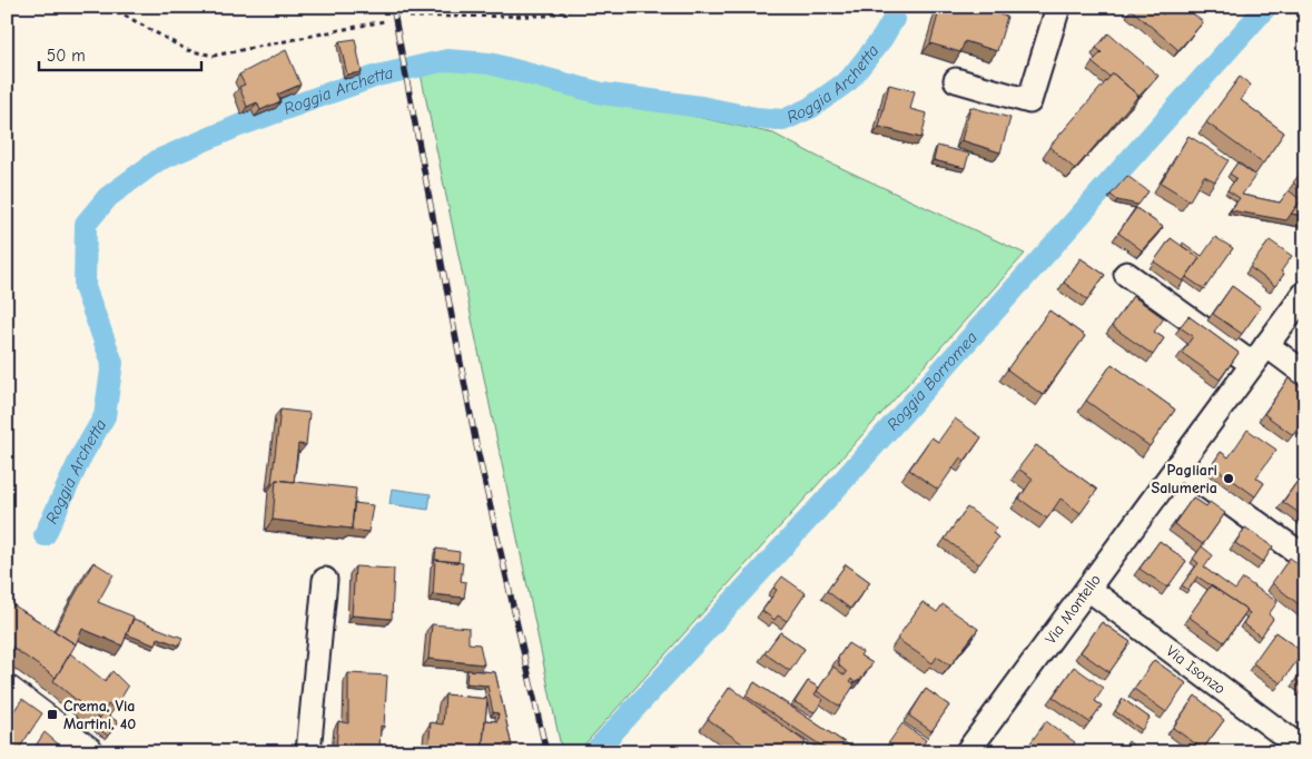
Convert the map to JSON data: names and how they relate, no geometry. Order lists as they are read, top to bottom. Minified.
{"streets":{"street":["Via Montello","Via Isonzo"]},"crossings":[["Via Montello","Via Isonzo"]],"water":["Roggia Archetta","Roggia Borromea"],"places":{"other":["Pagliari Salumeria"],"transit":["Crema, Via Martini, 40"]},"scale_bar":"50 m"}
